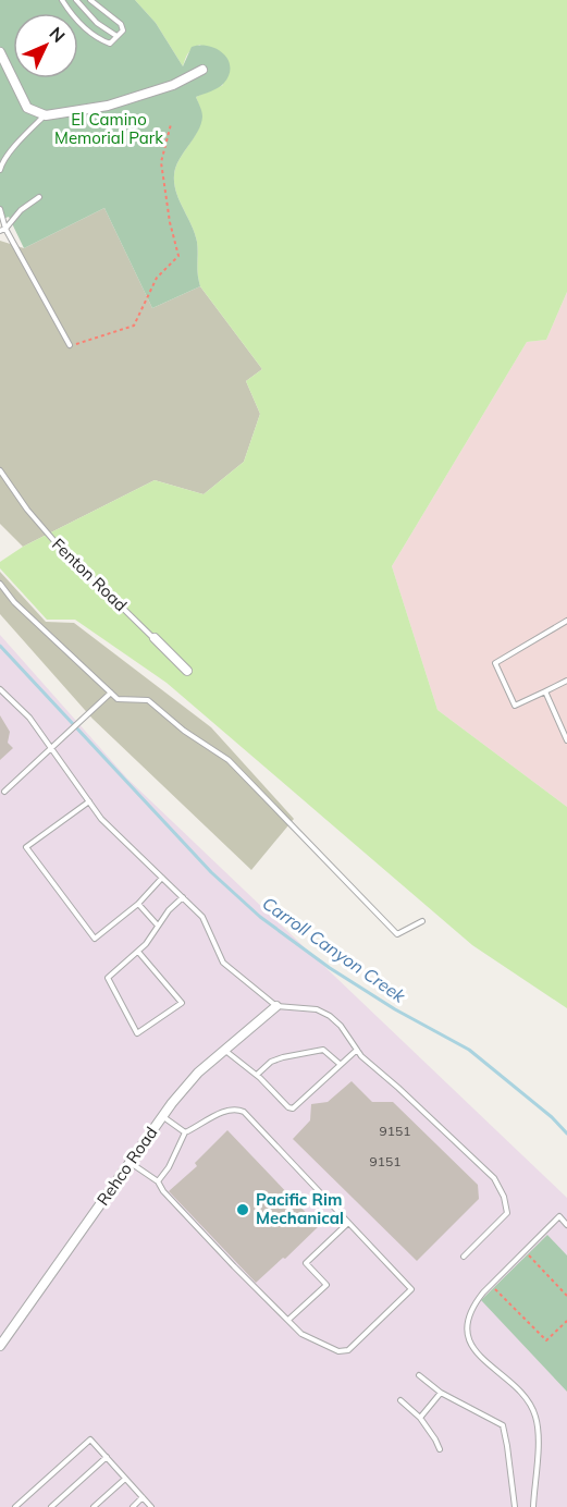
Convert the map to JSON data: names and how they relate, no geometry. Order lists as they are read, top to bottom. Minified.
{"streets":{"street":["Fenton Road","Rehco Road"]},"water":["Carroll Canyon Creek"],"parks":["El Camino Memorial Park"],"places":["Pacific Rim Mechanical"],"house_numbers":["9151","9151"],"north":"top right"}
